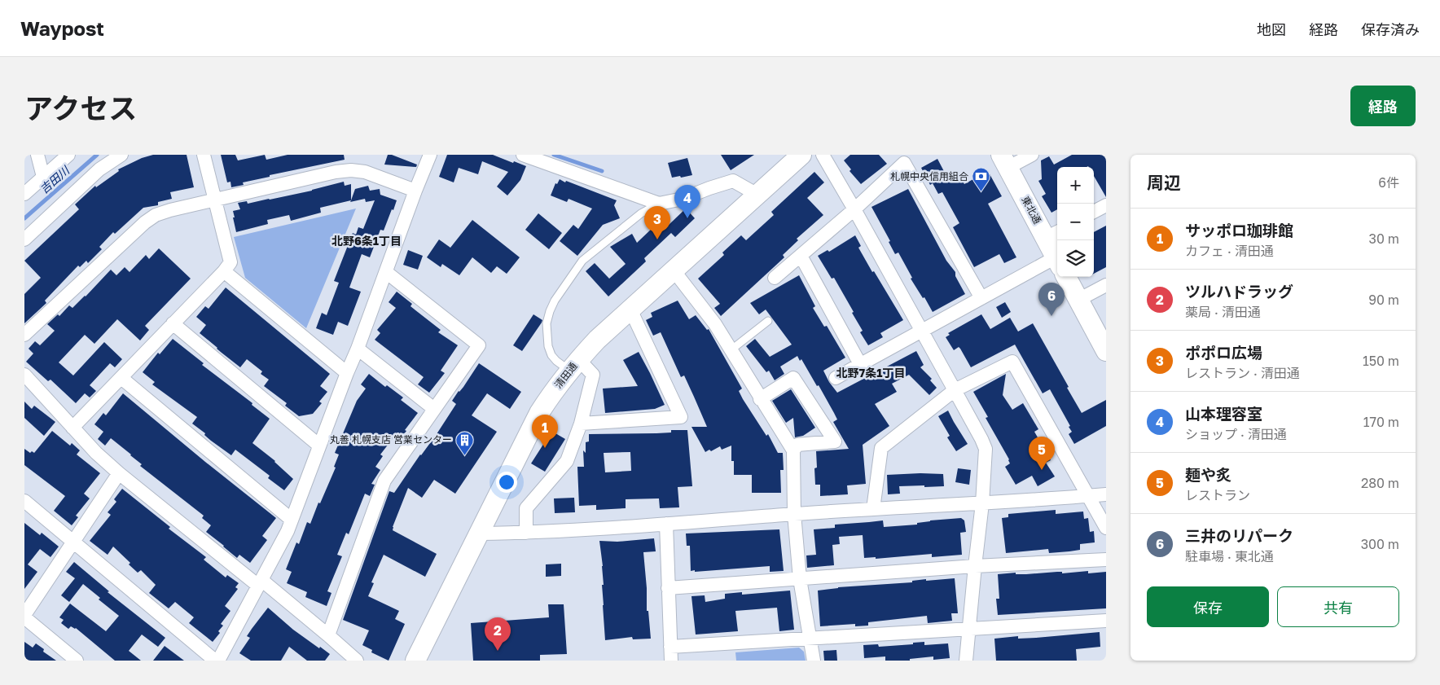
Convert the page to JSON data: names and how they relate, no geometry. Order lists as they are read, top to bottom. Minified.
{"streets":{"street":["東北通","清田通"]},"districts":["北野6条1丁目","北野7条1丁目"],"water":["吉田川"],"places":{"bank":["札幌中央信用組合"],"building":["丸善 札幌支店 営業センター"]},"page":{"header":"Waypost","nav":["地図","経路","保存済み"],"title":"アクセス","buttons":["経路",["保存","共有"]],"heading":["周辺","6件"],"map_buttons":["+","−"],"pins":["4","3","6","1","5","2"],"list":[{"mark":"1","name":"サッポロ珈琲館","note":"カフェ · 清田通","value":"30 m"},{"mark":"2","name":"ツルハドラッグ","note":"薬局 · 清田通","value":"90 m"},{"mark":"3","name":"ポポロ広場","note":"レストラン · 清田通","value":"150 m"},{"mark":"4","name":"山本理容室","note":"ショップ · 清田通","value":"170 m"},{"mark":"5","name":"麺や炙","note":"レストラン","value":"280 m"},{"mark":"6","name":"三井のリパーク","note":"駐車場 · 東北通","value":"300 m"}]}}
